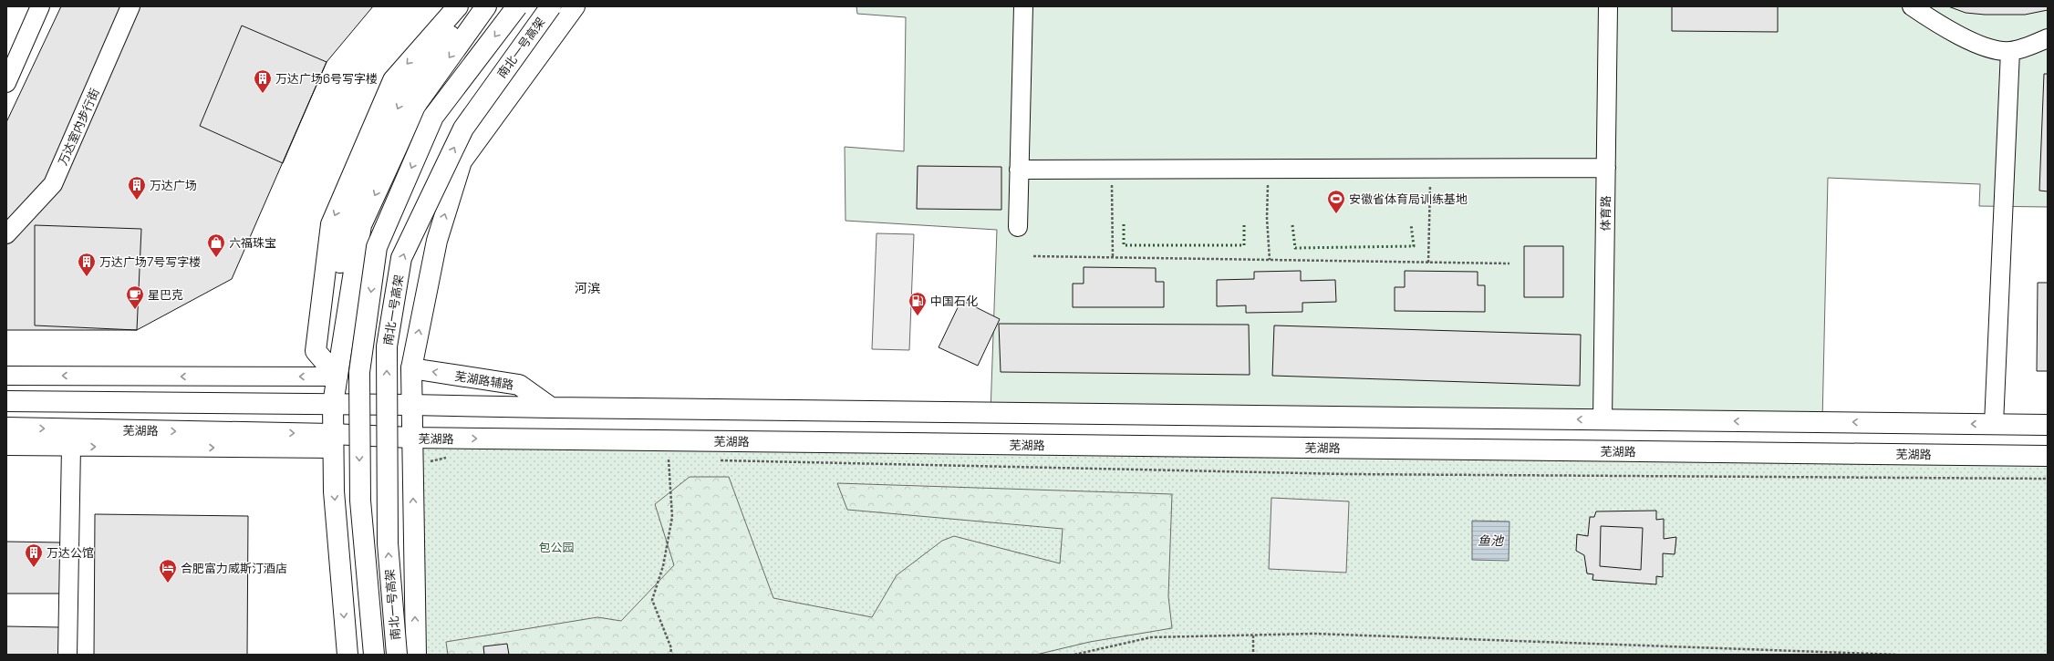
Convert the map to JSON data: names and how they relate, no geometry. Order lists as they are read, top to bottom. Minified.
{"streets":{"main road":["南北一号高架","芜湖路辅路","芜湖路"],"street":["万达室内步行街","体育路"]},"districts":["河滨"],"water":["鱼池"],"parks":["包公园"],"places":{"building":["万达广场6号写字楼","万达广场","万达广场7号写字楼","万达公馆"],"sports":["安徽省体育局训练基地"],"shop":["六福珠宝"],"cafe":["星巴克"],"fuel station":["中国石化"],"hotel":["合肥富力威斯汀酒店"]}}
